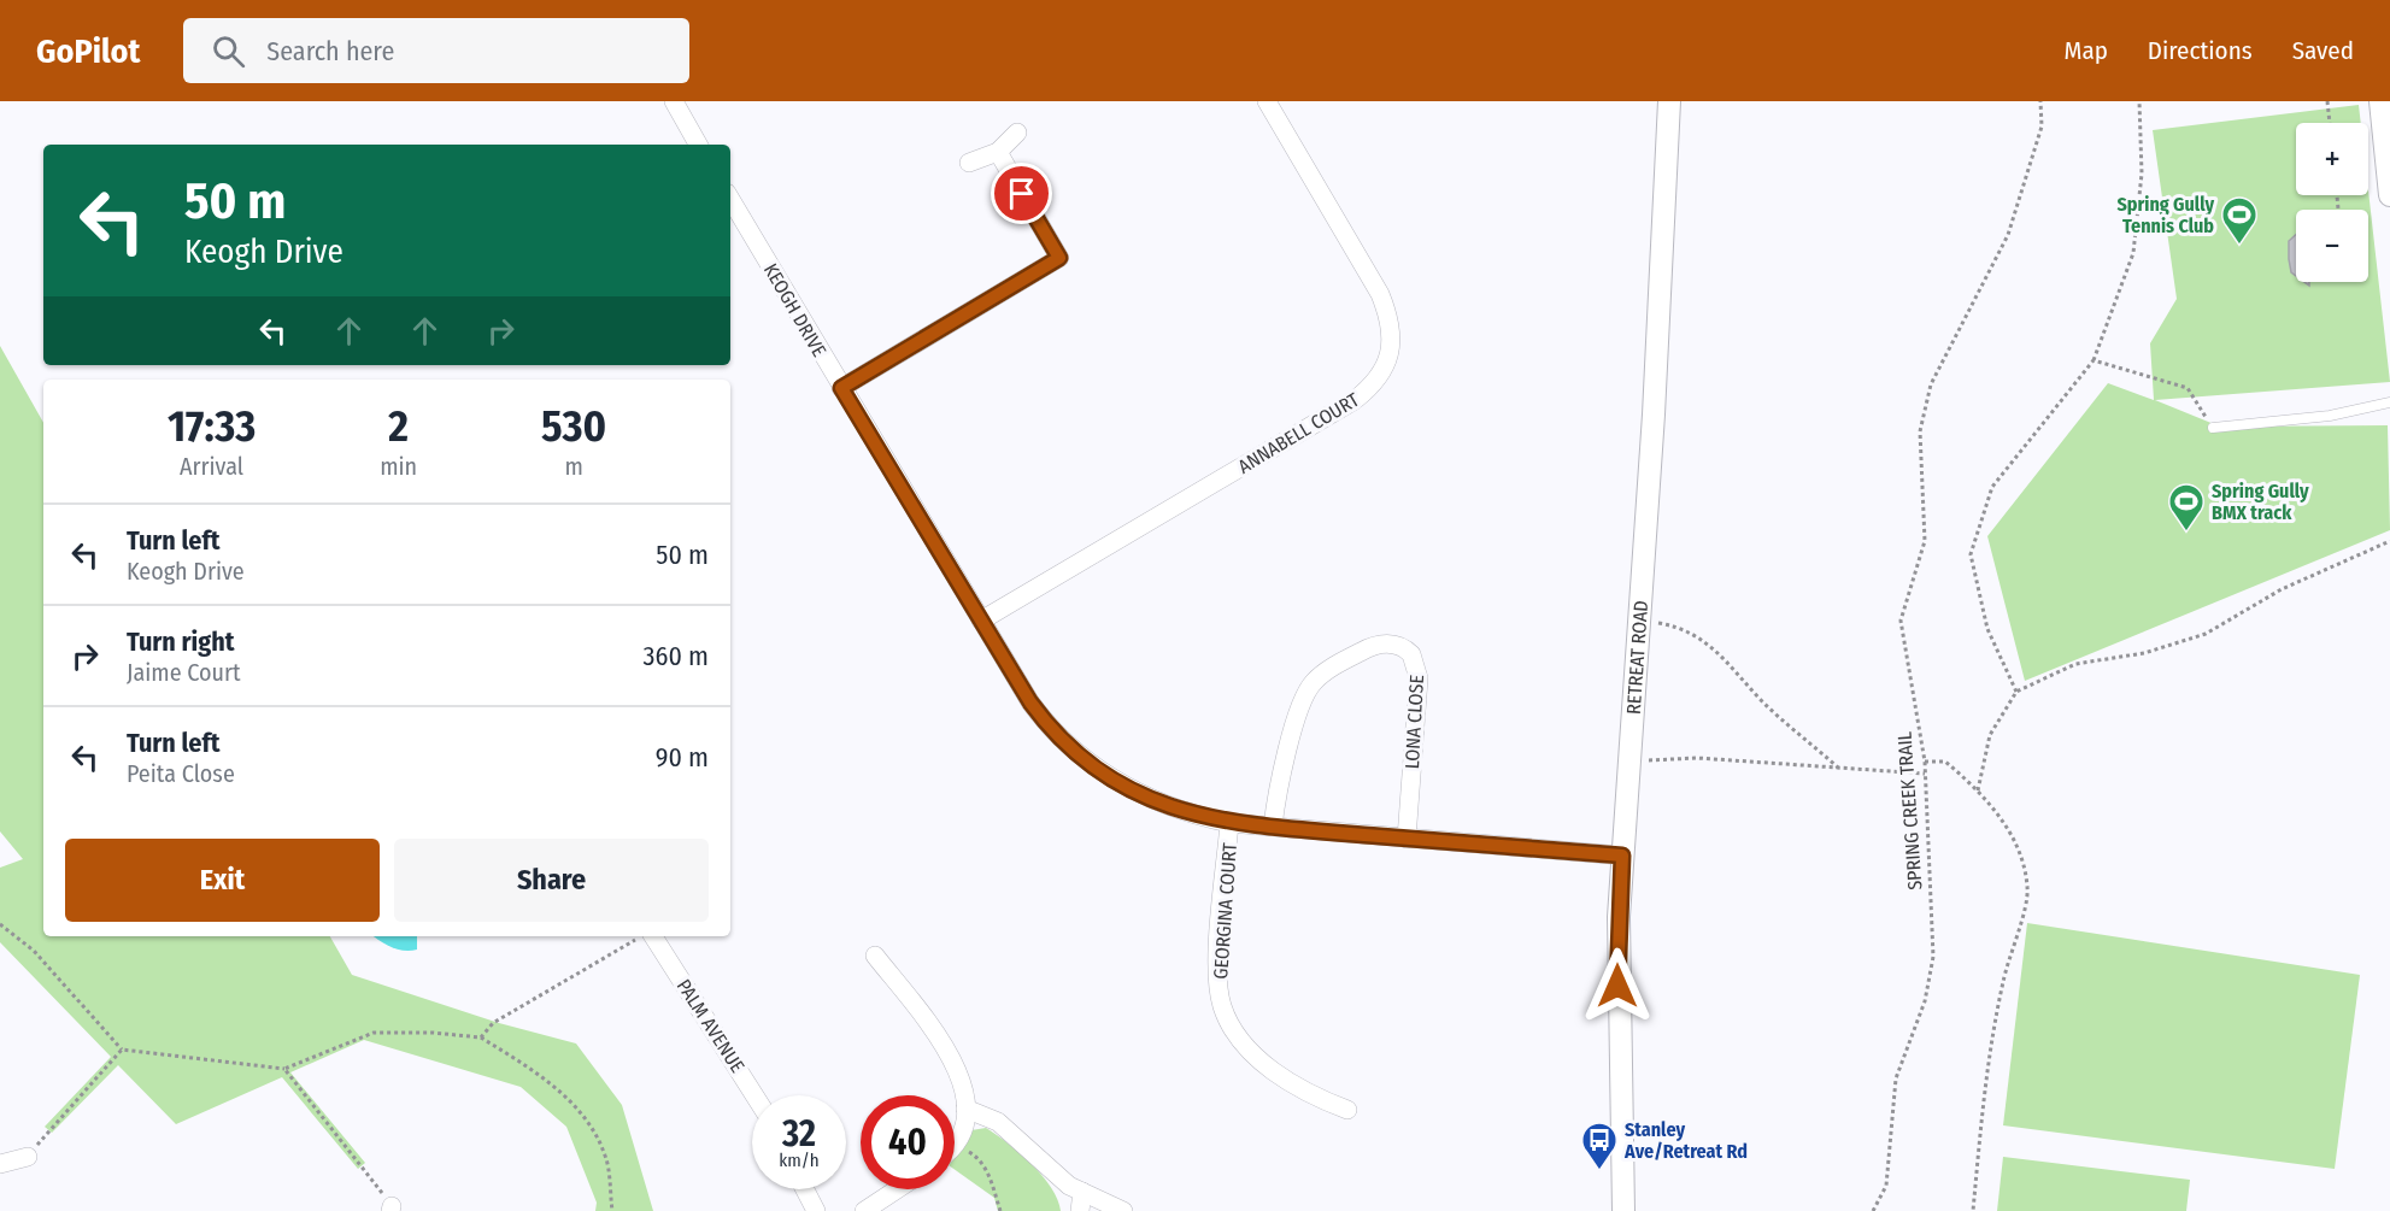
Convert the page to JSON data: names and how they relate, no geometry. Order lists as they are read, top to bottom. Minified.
{"streets":{"street":["KEOGH DRIVE","ANNABELL COURT","RETREAT ROAD","LONA CLOSE","GEORGINA COURT","PALM AVENUE"],"path":["SPRING CREEK TRAIL"]},"crossings":[["KEOGH DRIVE","ANNABELL COURT"],["KEOGH DRIVE","RETREAT ROAD"],["KEOGH DRIVE","LONA CLOSE"],["KEOGH DRIVE","GEORGINA COURT"]],"places":{"sports":["Spring Gully Tennis Club","Spring Gully BMX track"],"bus stop":["Stanley Ave/Retreat Rd"]},"page":{"header":"GoPilot","search":"Search here","nav":["Map","Directions","Saved"],"map_buttons":["+","−"],"turn":["50 m","Keogh Drive"],"eta":["17:33","Arrival","2","min","530","m"],"list":[{"name":"Turn left","note":"Keogh Drive","value":"50 m"},{"name":"Turn right","note":"Jaime Court","value":"360 m"},{"name":"Turn left","note":"Peita Close","value":"90 m"}],"buttons":["Exit","Share"],"speed":"32 km/h","limit":"40"}}
